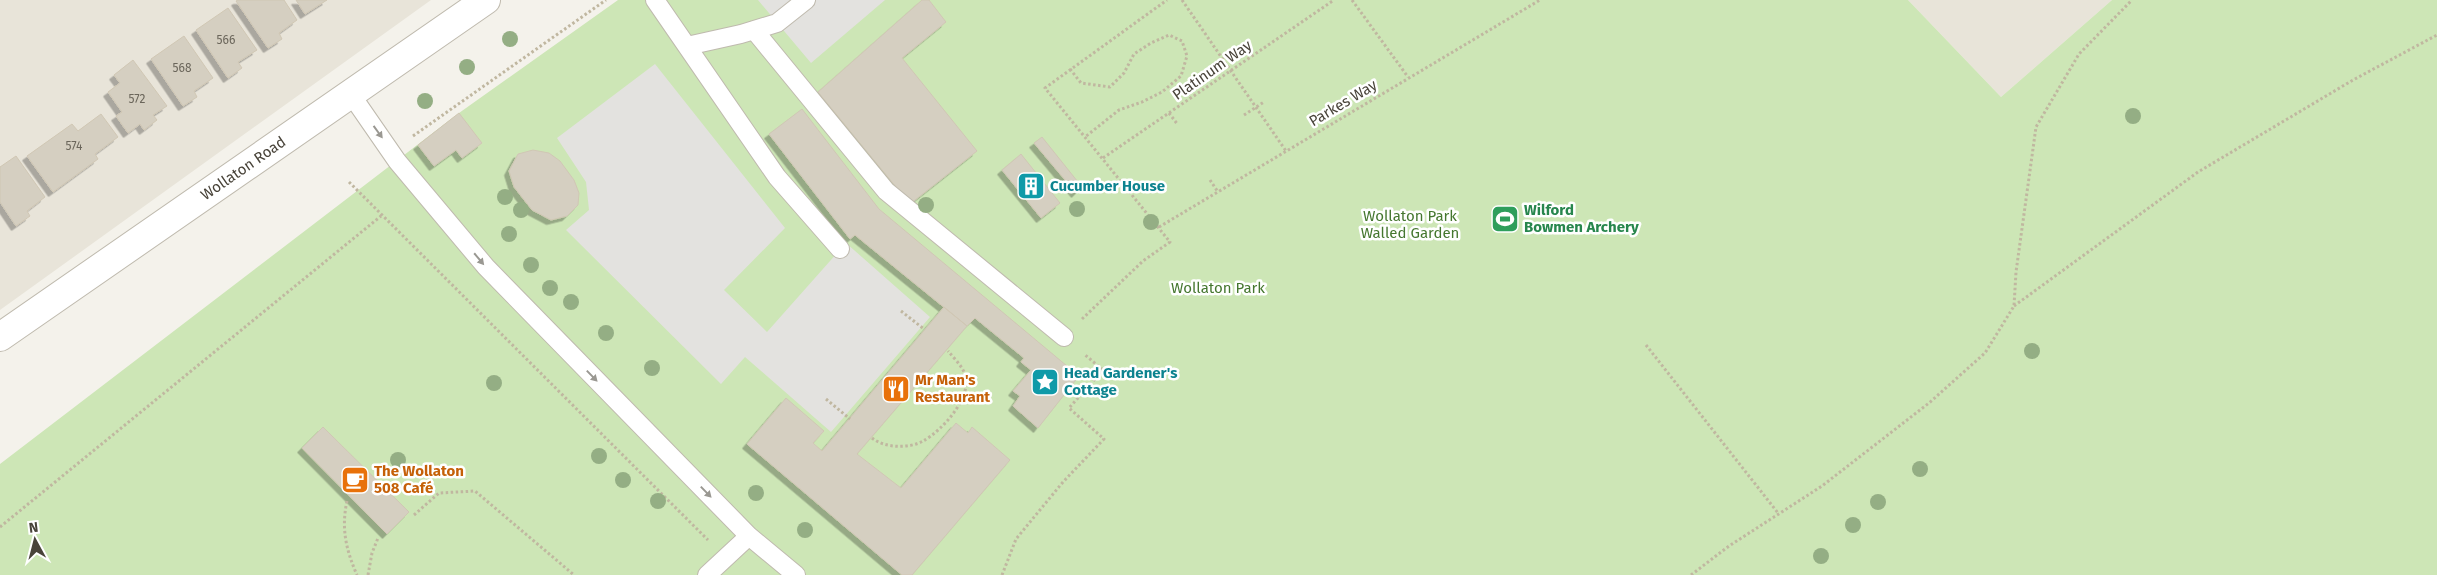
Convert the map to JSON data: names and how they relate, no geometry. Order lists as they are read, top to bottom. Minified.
{"streets":{"street":["Wollaton Road"],"path":["Platinum Way","Parkes Way"]},"parks":["Wollaton Park Walled Garden","Wollaton Park"],"places":{"building":["Cucumber House"],"sports":["Wilford Bowmen Archery"],"place":["Head Gardener's Cottage"],"restaurant":["Mr Man's Restaurant"],"cafe":["The Wollaton 508 Café"]},"house_numbers":["566","568","572","574"],"north":"top"}
